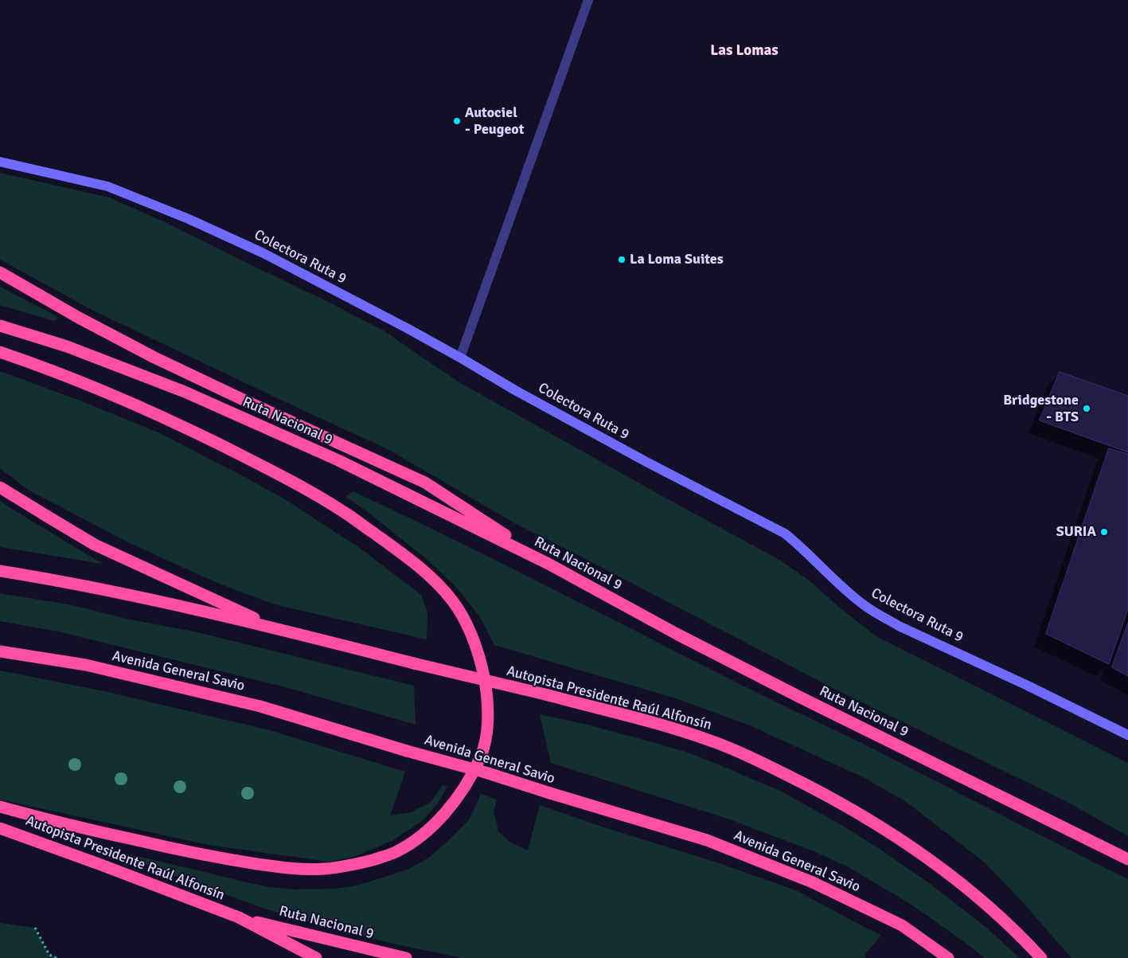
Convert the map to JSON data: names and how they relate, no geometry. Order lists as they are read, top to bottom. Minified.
{"streets":{"highway":["Ruta Nacional 9","Avenida General Savio","Autopista Presidente Raúl Alfonsín"],"street":["Colectora Ruta 9"]},"crossings":[["Ruta Nacional 9","Autopista Presidente Raúl Alfonsín"]],"districts":["Las Lomas"],"places":["Autociel - Peugeot","La Loma Suites","Bridgestone - BTS","SURIA"]}
